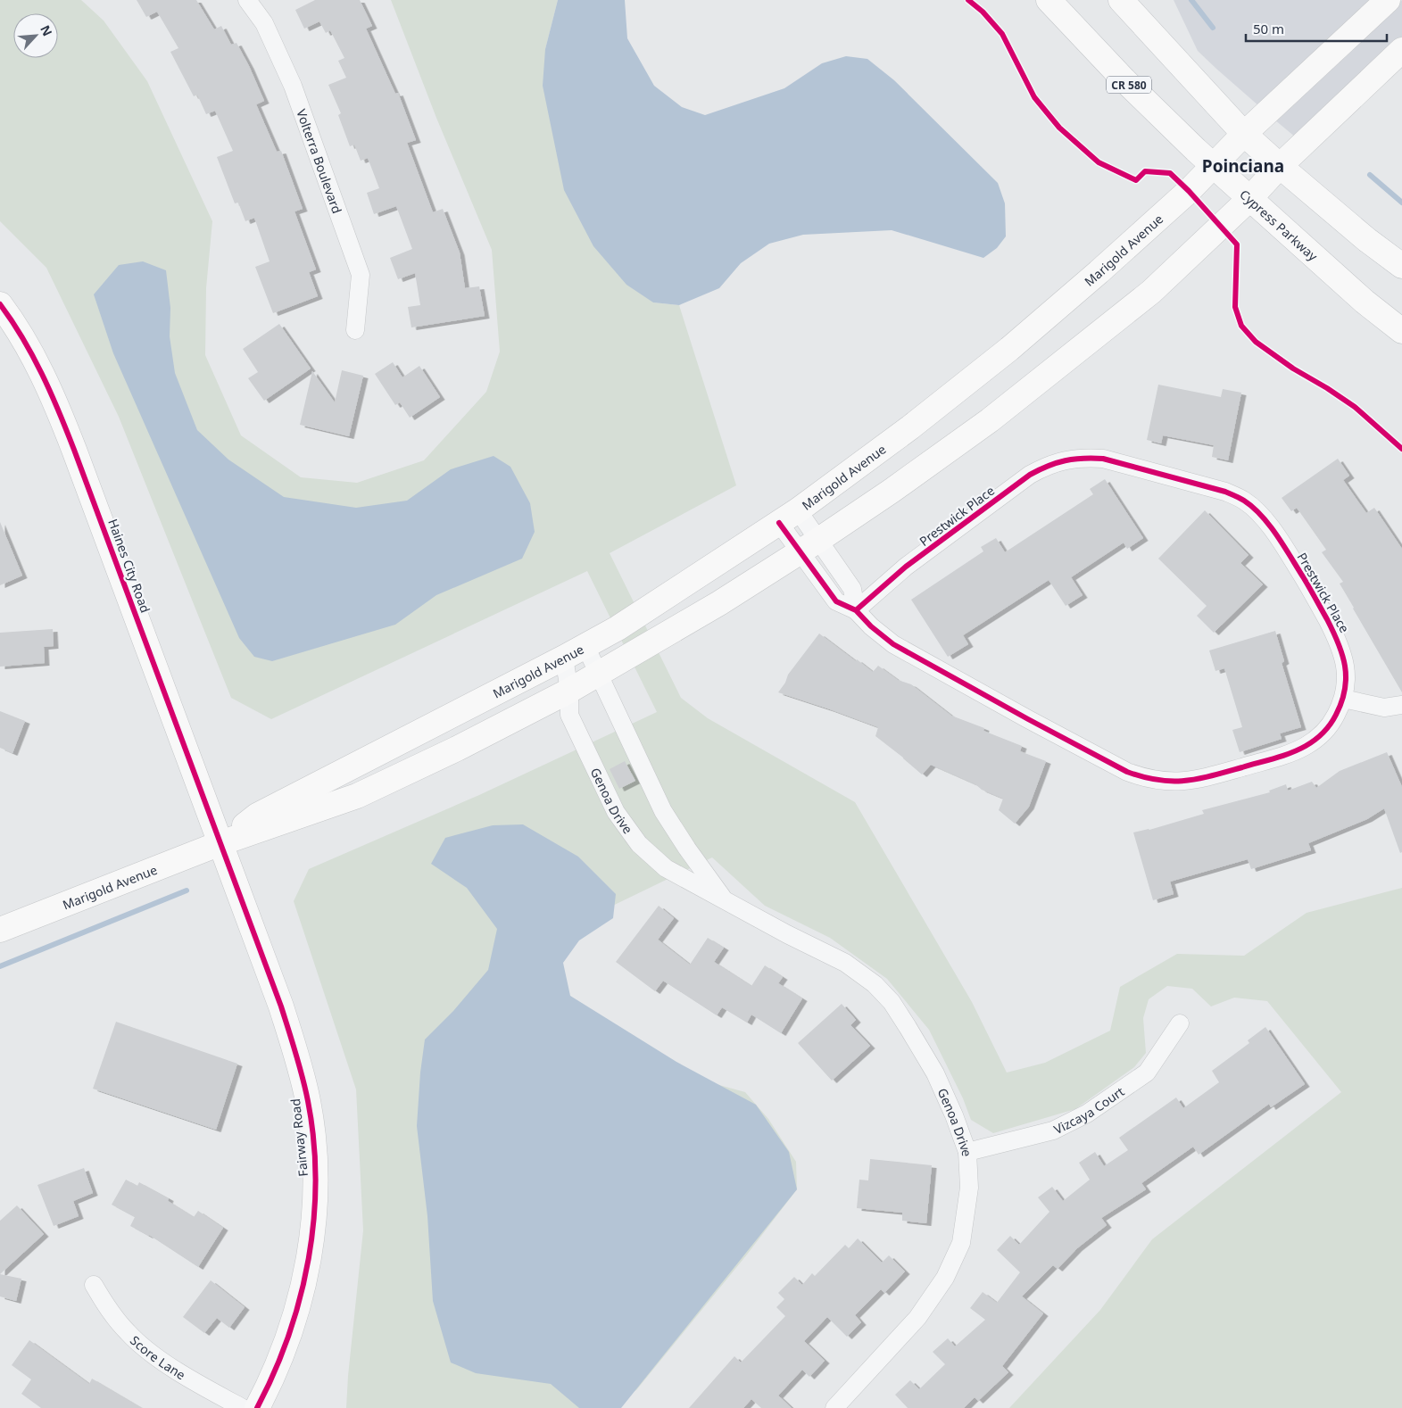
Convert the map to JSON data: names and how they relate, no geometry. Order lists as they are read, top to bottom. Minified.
{"streets":{"main road":["CR 580","Cypress Parkway","Marigold Avenue","Haines City Road","Fairway Road"],"street":["Volterra Boulevard","Prestwick Place","Genoa Drive","Vizcaya Court","Score Lane"]},"crossings":[["Cypress Parkway","Marigold Avenue"],["Marigold Avenue","Prestwick Place"],["Marigold Avenue","Haines City Road"],["Marigold Avenue","Genoa Drive"],["Marigold Avenue","Fairway Road"],["Haines City Road","Fairway Road"],["Genoa Drive","Vizcaya Court"]],"districts":["Poinciana"],"scale_bar":"50 m","north":"top right"}
